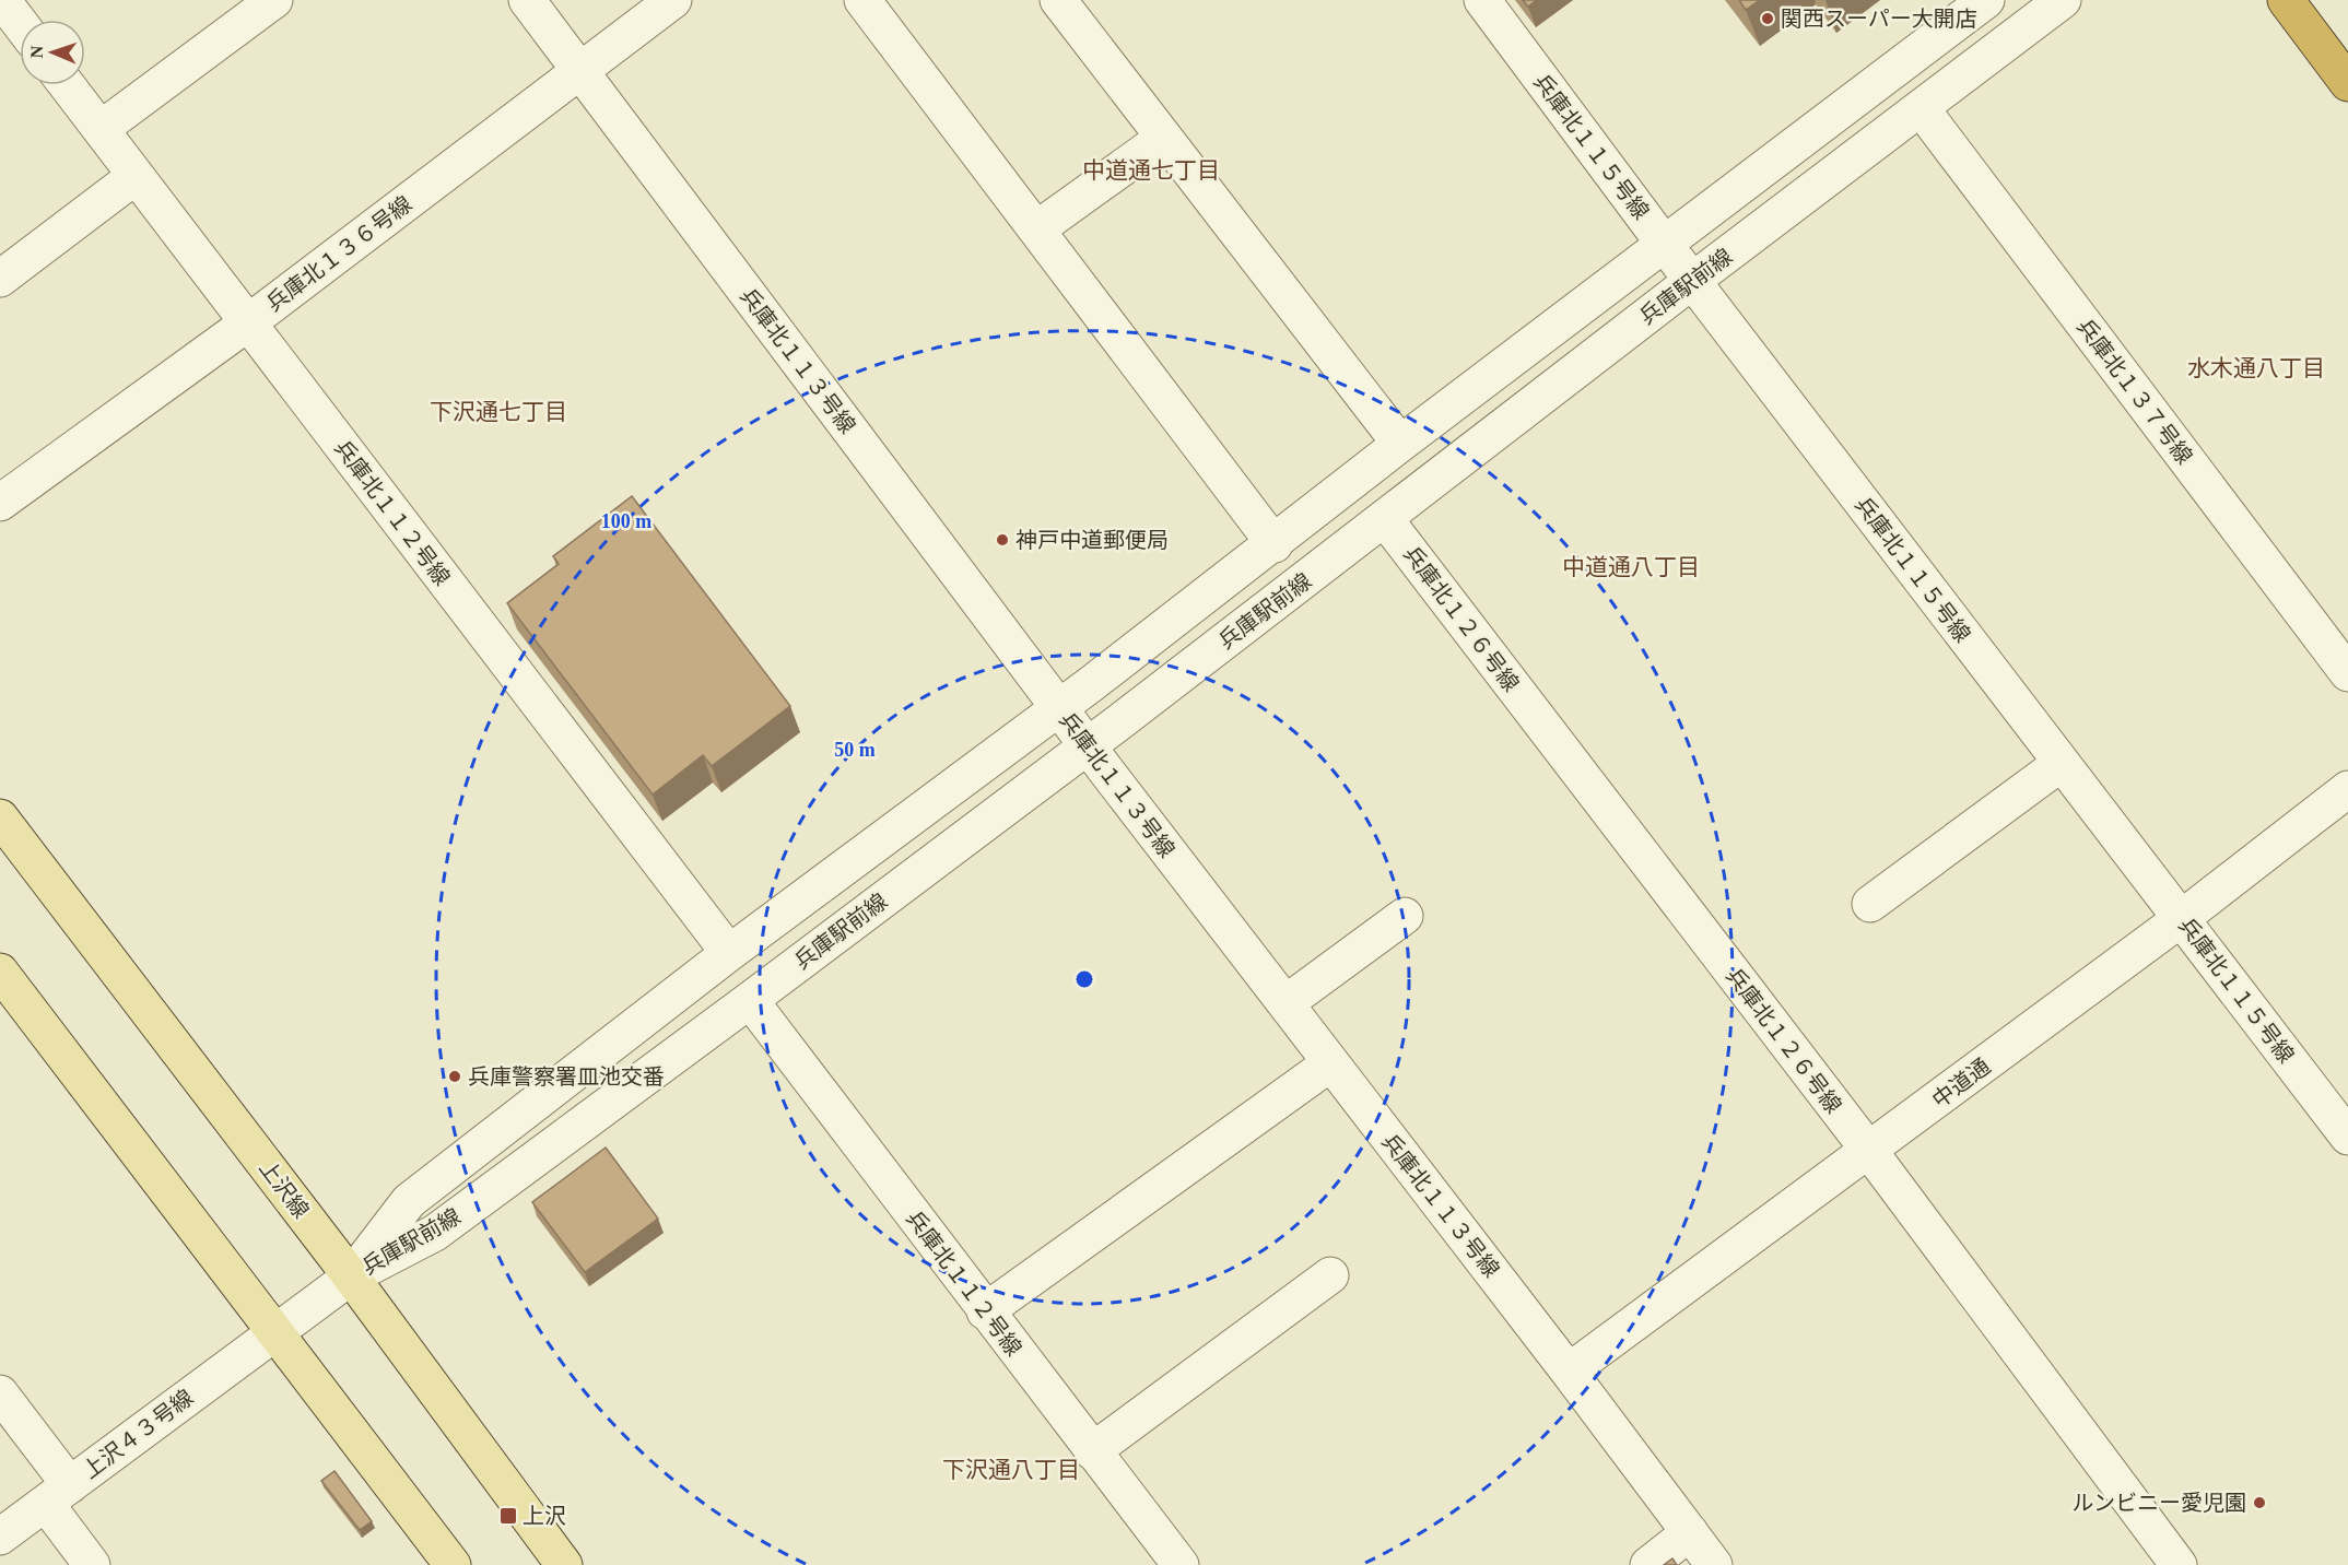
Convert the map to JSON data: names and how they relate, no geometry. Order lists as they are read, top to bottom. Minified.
{"streets":{"main road":["上沢線"],"street":["兵庫北１１５号線","兵庫北１３６号線","兵庫駅前線","兵庫北１１３号線","兵庫北１３７号線","兵庫北１１２号線","兵庫北１２６号線","中道通","上沢４３号線"]},"crossings":[["兵庫北１１５号線","兵庫駅前線"],["兵庫北１１５号線","中道通"],["兵庫北１３６号線","兵庫北１１３号線"],["兵庫北１３６号線","兵庫北１１２号線"],["兵庫駅前線","兵庫北１１３号線"],["兵庫駅前線","兵庫北１３７号線"],["兵庫駅前線","兵庫北１１２号線"],["兵庫駅前線","兵庫北１２６号線"],["兵庫駅前線","上沢線"],["兵庫駅前線","上沢４３号線"],["兵庫北１１３号線","中道通"],["兵庫北１２６号線","中道通"],["上沢線","上沢４３号線"]],"districts":["中道通七丁目","水木通八丁目","下沢通七丁目","中道通八丁目","下沢通八丁目"],"places":{"other":["関西スーパー大開店","神戸中道郵便局","兵庫警察署皿池交番","ルンビニー愛児園"],"transit":["上沢"]},"north":"left","rings":["100 m","50 m"]}
